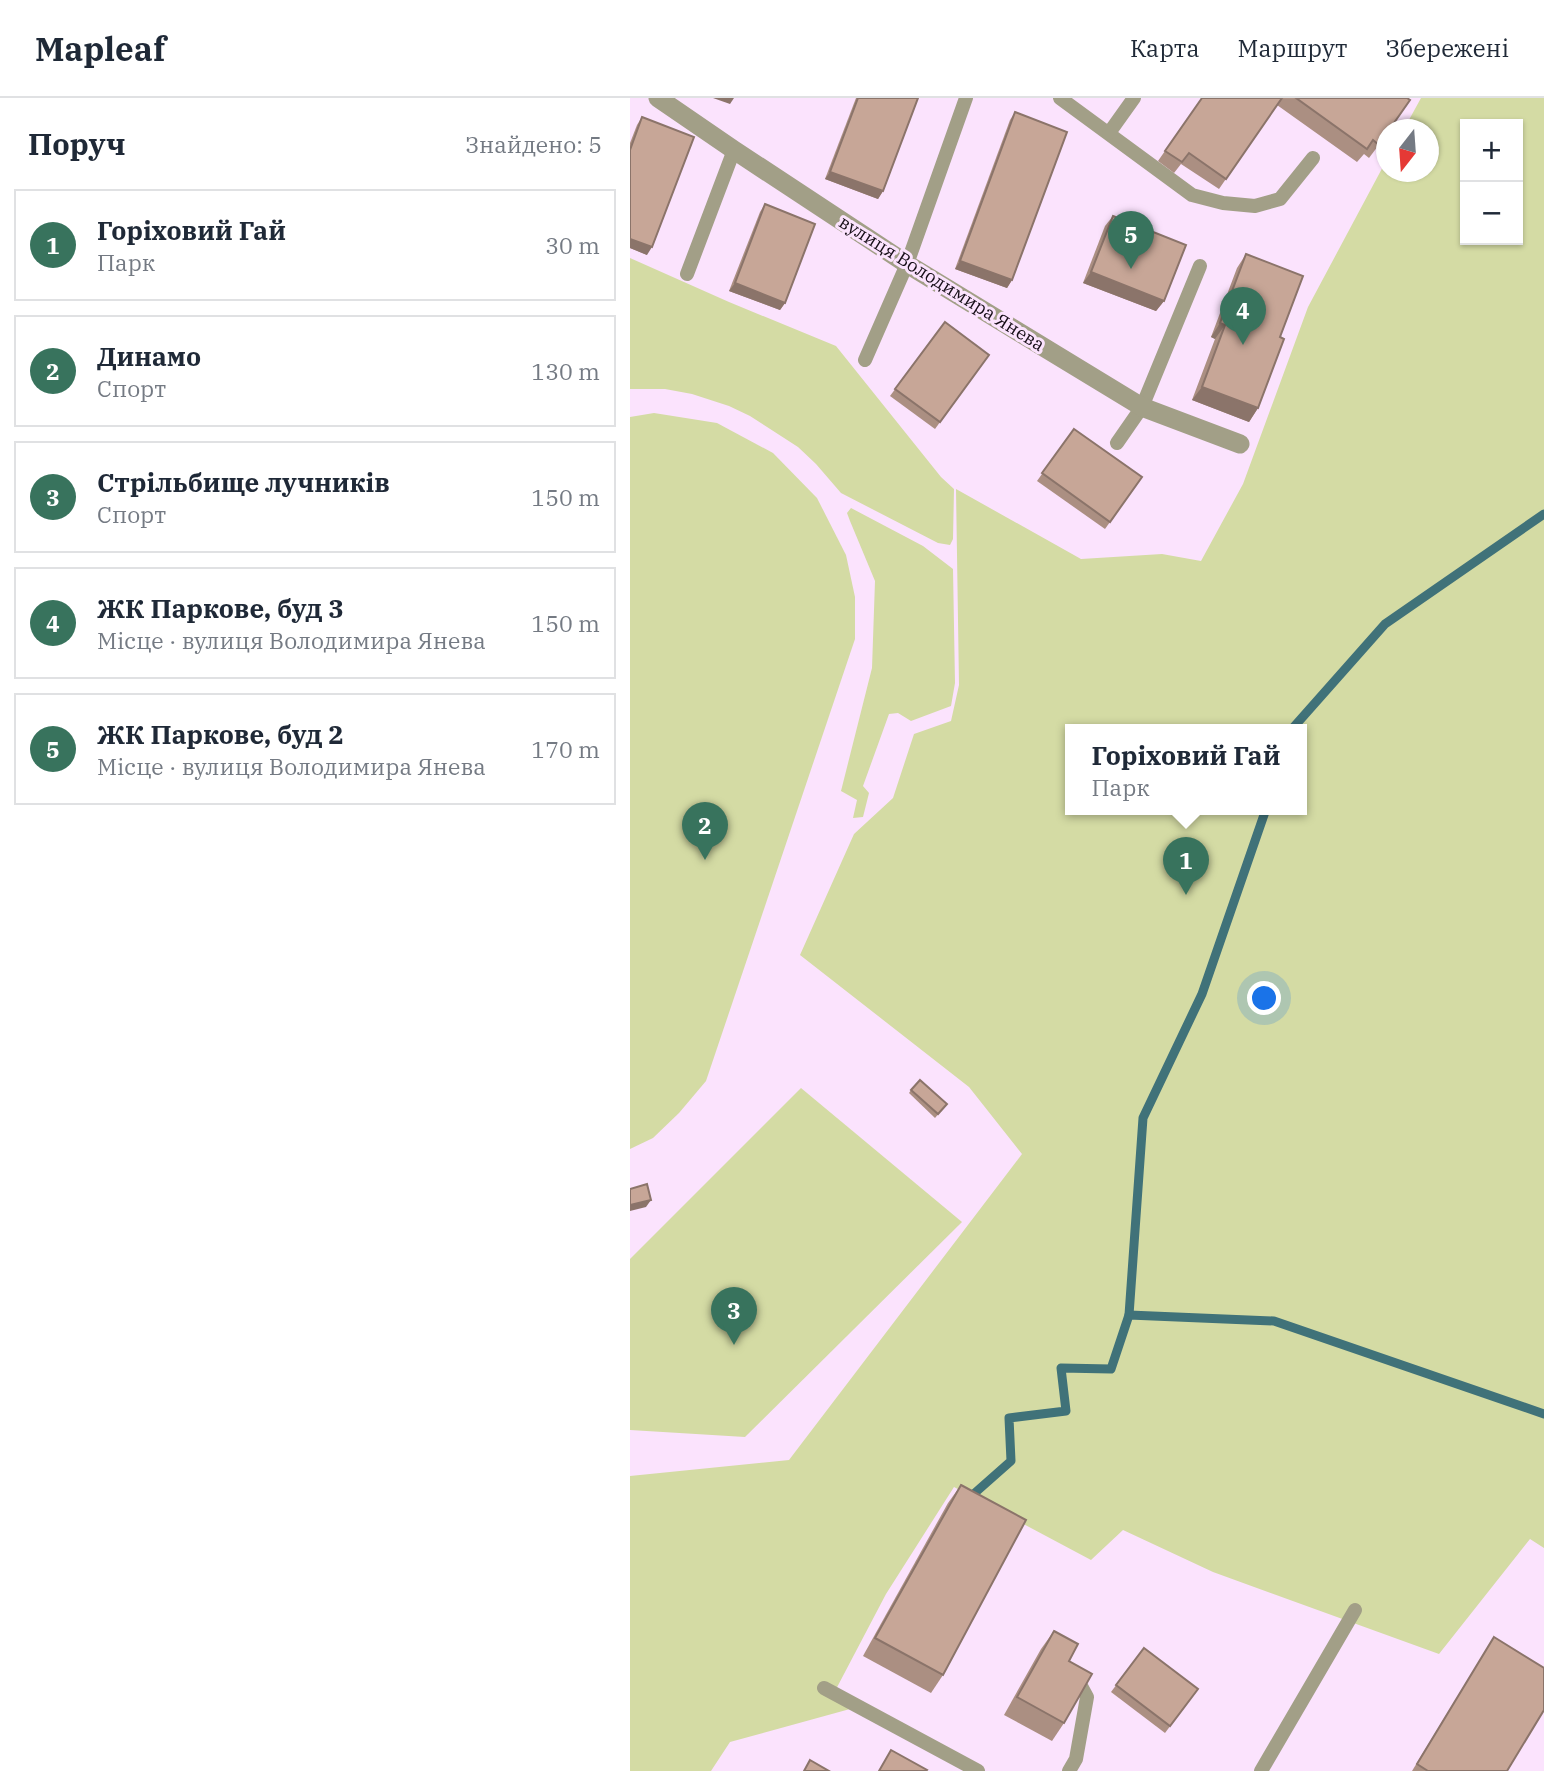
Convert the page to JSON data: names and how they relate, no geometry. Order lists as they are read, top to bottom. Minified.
{"streets":{"street":["вулиця Володимира Янева"]},"north":"bottom","page":{"header":"Mapleaf","nav":["Карта","Маршрут","Збережені"],"heading":["Поруч","Знайдено: 5"],"map_buttons":["+","−"],"list":[{"mark":"1","name":"Горіховий Гай","note":"Парк","value":"30 m"},{"mark":"2","name":"Динамо","note":"Спорт","value":"130 m"},{"mark":"3","name":"Стрільбище лучників","note":"Спорт","value":"150 m"},{"mark":"4","name":"ЖК Паркове, буд 3","note":"Місце · вулиця Володимира Янева","value":"150 m"},{"mark":"5","name":"ЖК Паркове, буд 2","note":"Місце · вулиця Володимира Янева","value":"170 m"}],"pins":["5","4","2","1","3"],"popup":["Горіховий Гай","Парк"]}}
